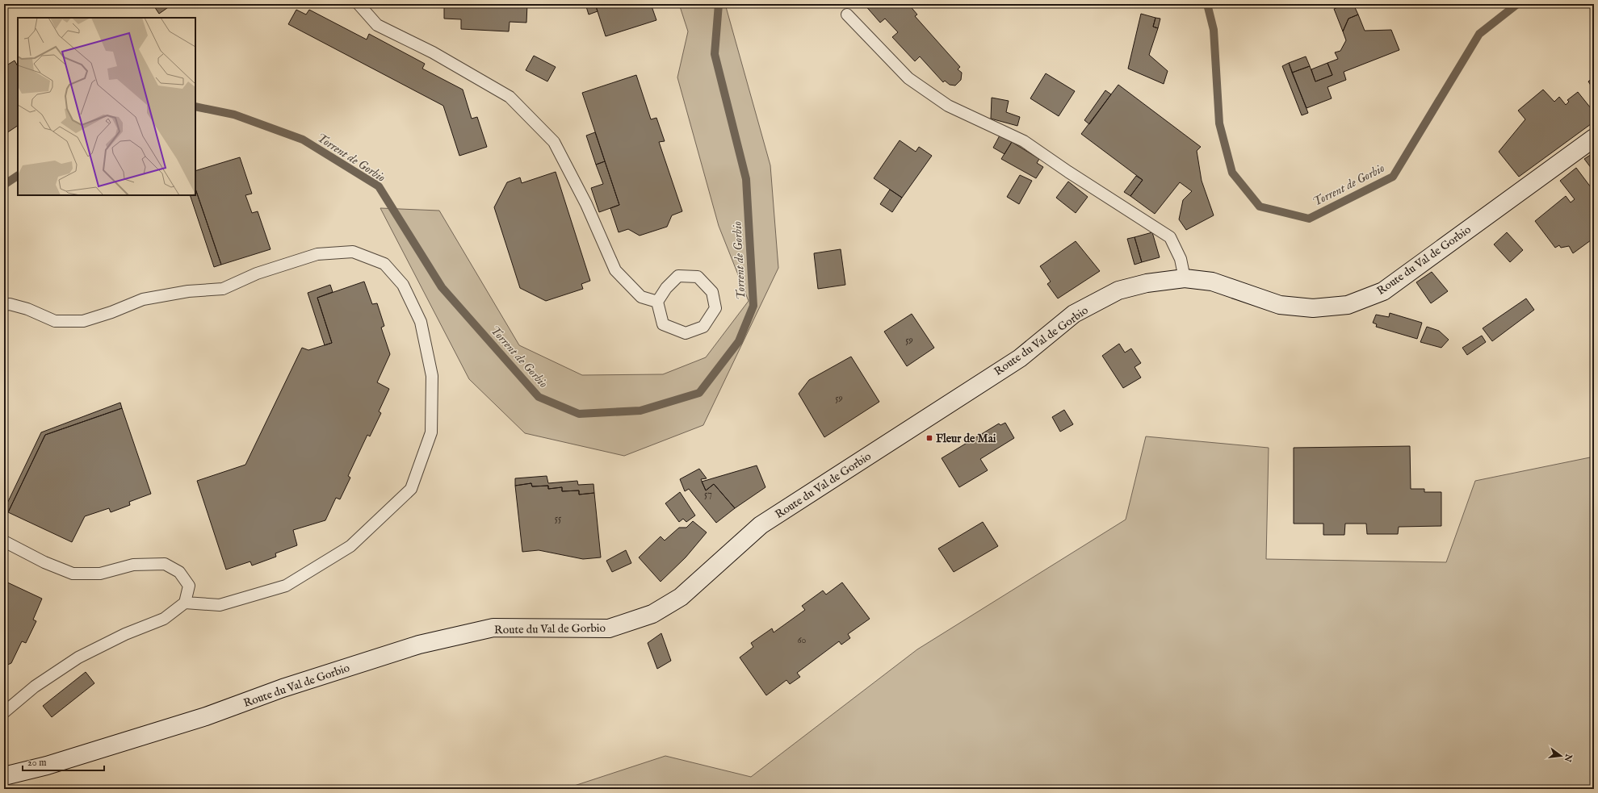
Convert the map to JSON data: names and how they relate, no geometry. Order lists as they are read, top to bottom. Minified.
{"streets":{"street":["Route du Val de Gorbio"]},"water":["Torrent de Gorbio"],"places":{"transit":["Fleur de Mai"]},"house_numbers":["59","59","57","55","60"],"scale_bar":"20 m","north":"right"}
